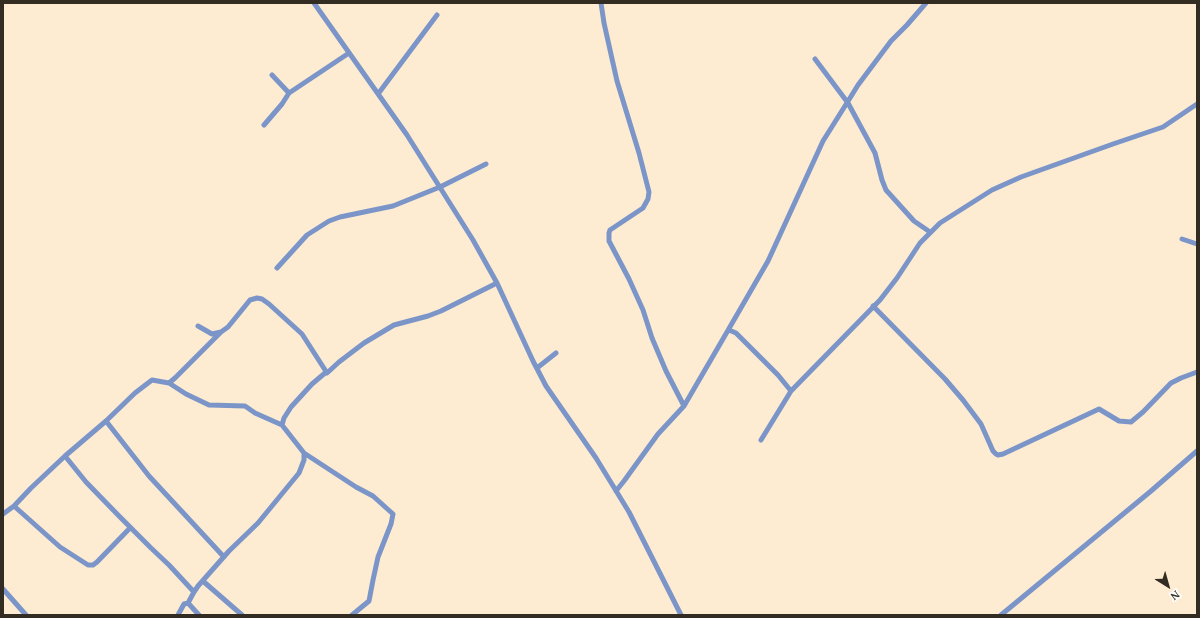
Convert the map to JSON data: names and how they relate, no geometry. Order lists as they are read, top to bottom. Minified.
{"north":"bottom right"}
